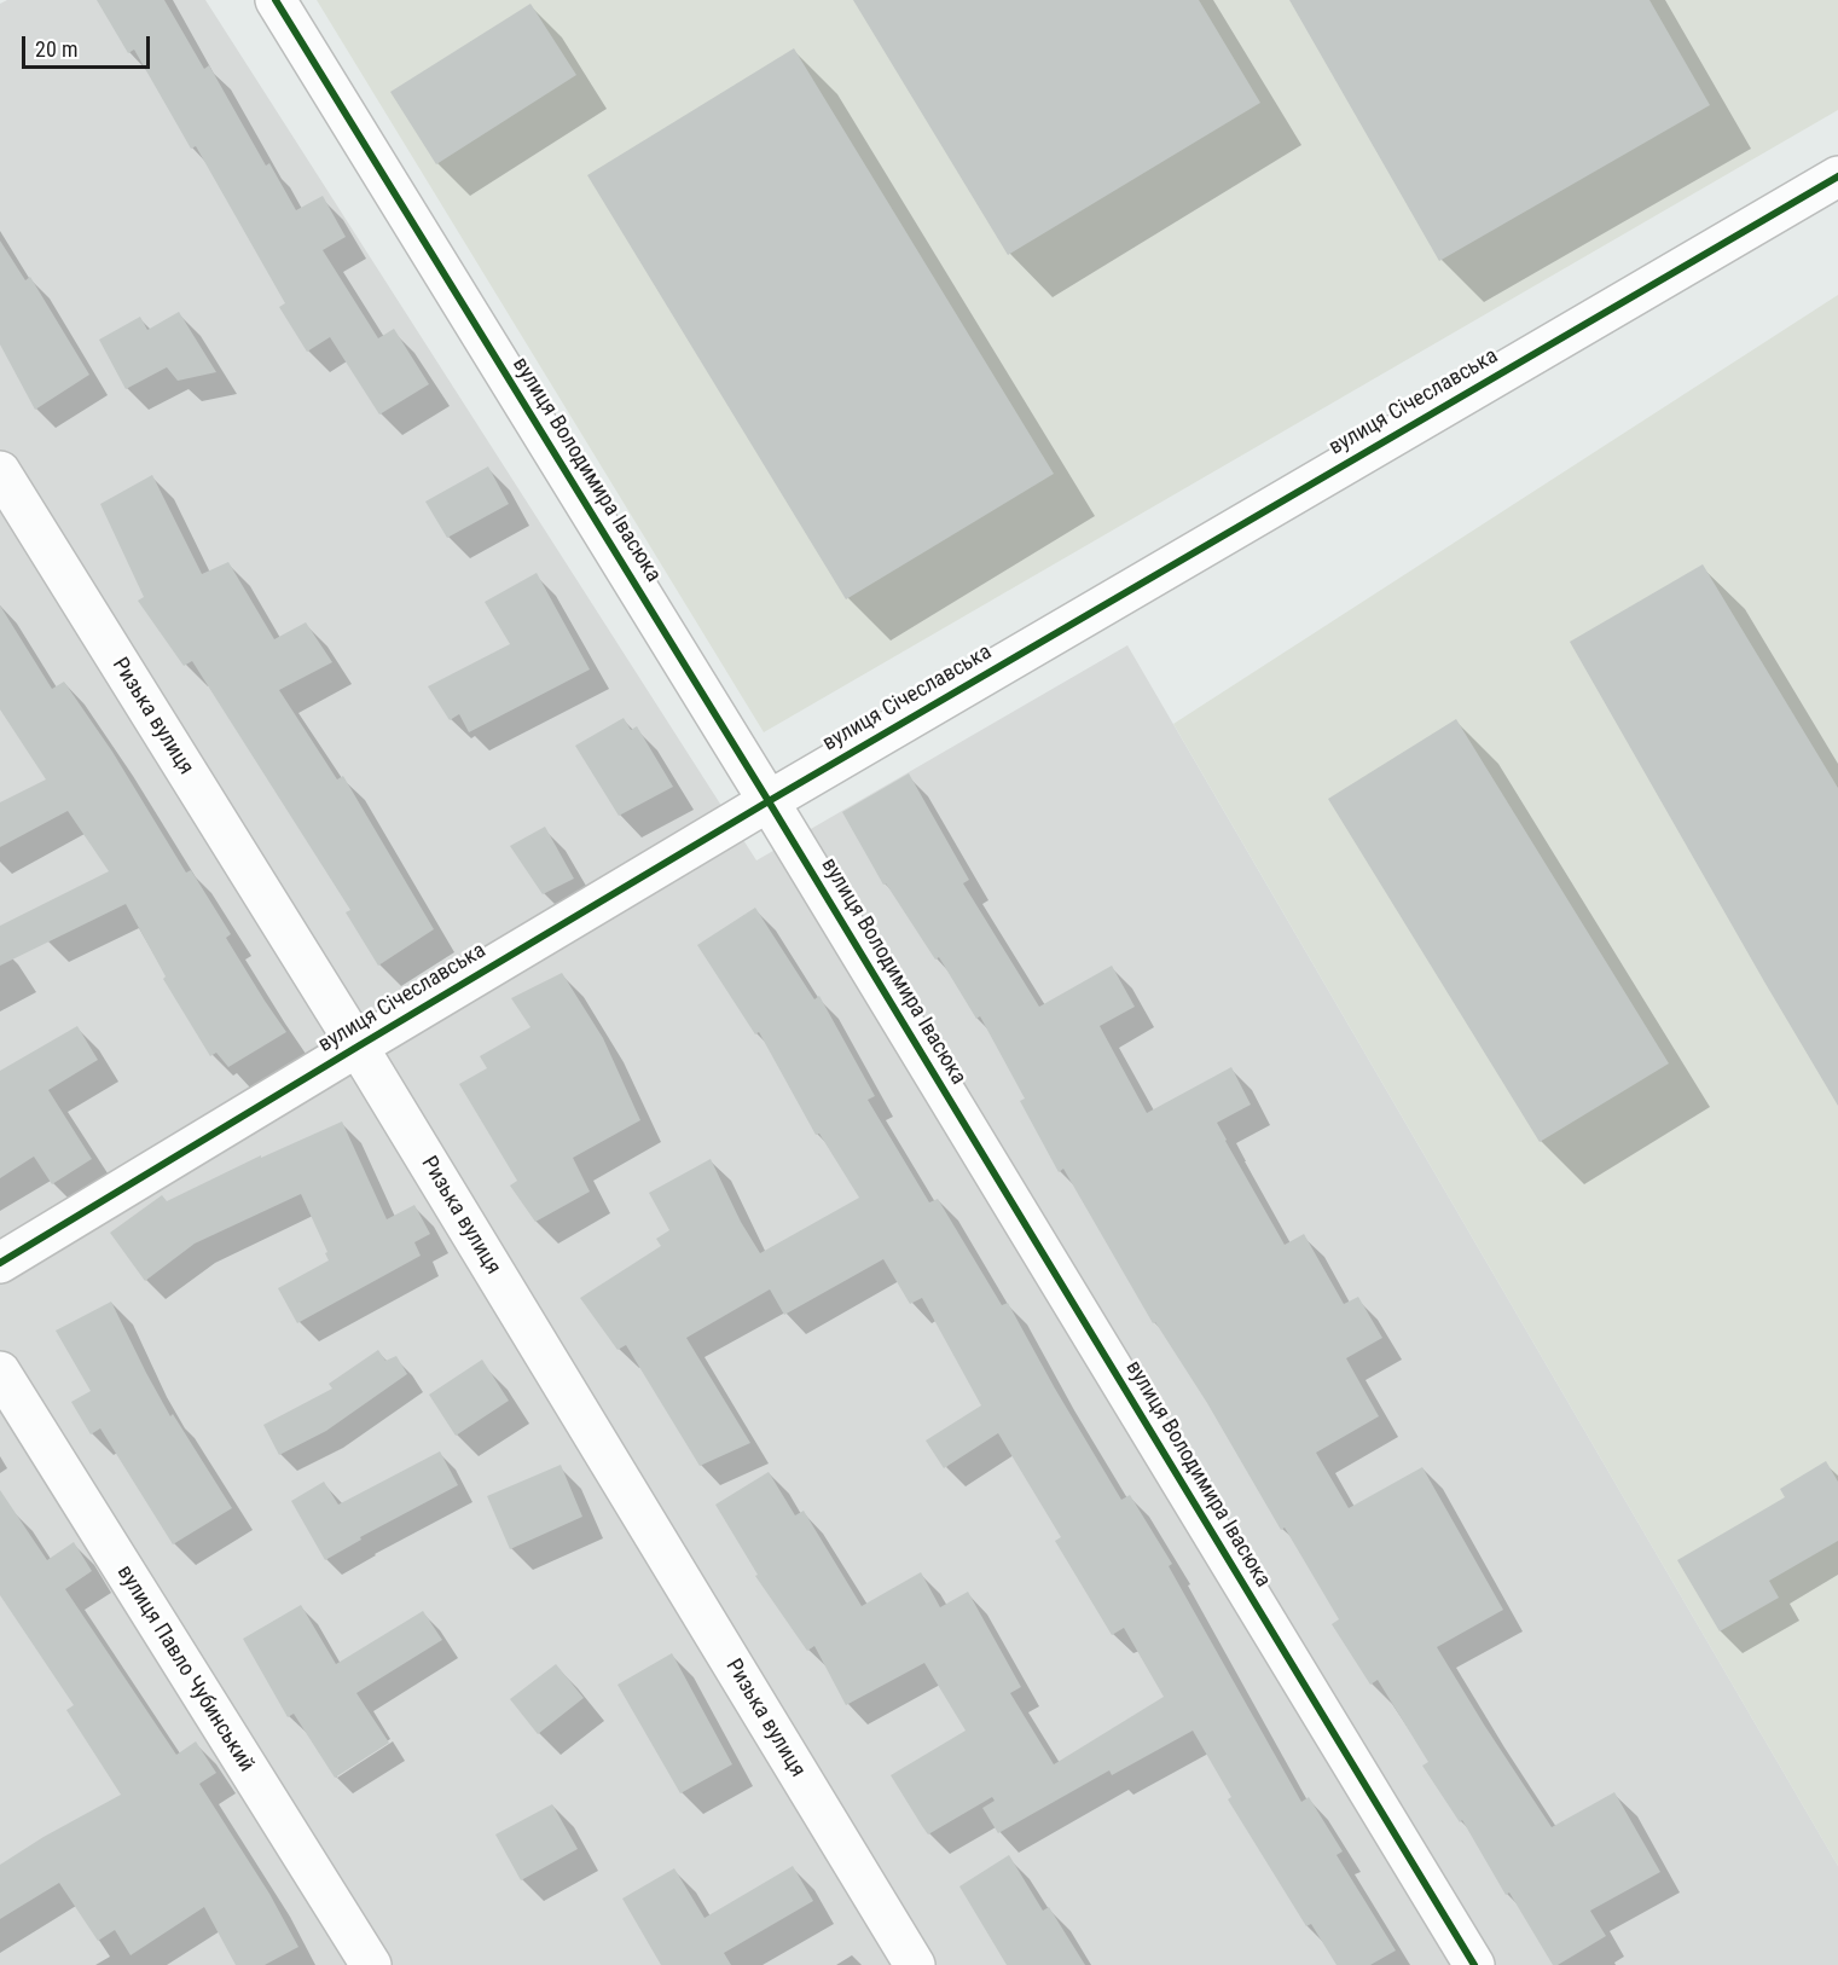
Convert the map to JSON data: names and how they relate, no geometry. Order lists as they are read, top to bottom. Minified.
{"streets":{"street":["вулиця Січеславська","вулиця Володимира Івасюка","Ризька вулиця","вулиця Павло Чубинський"]},"crossings":[["вулиця Січеславська","вулиця Володимира Івасюка"],["вулиця Січеславська","Ризька вулиця"]],"scale_bar":"20 m"}
